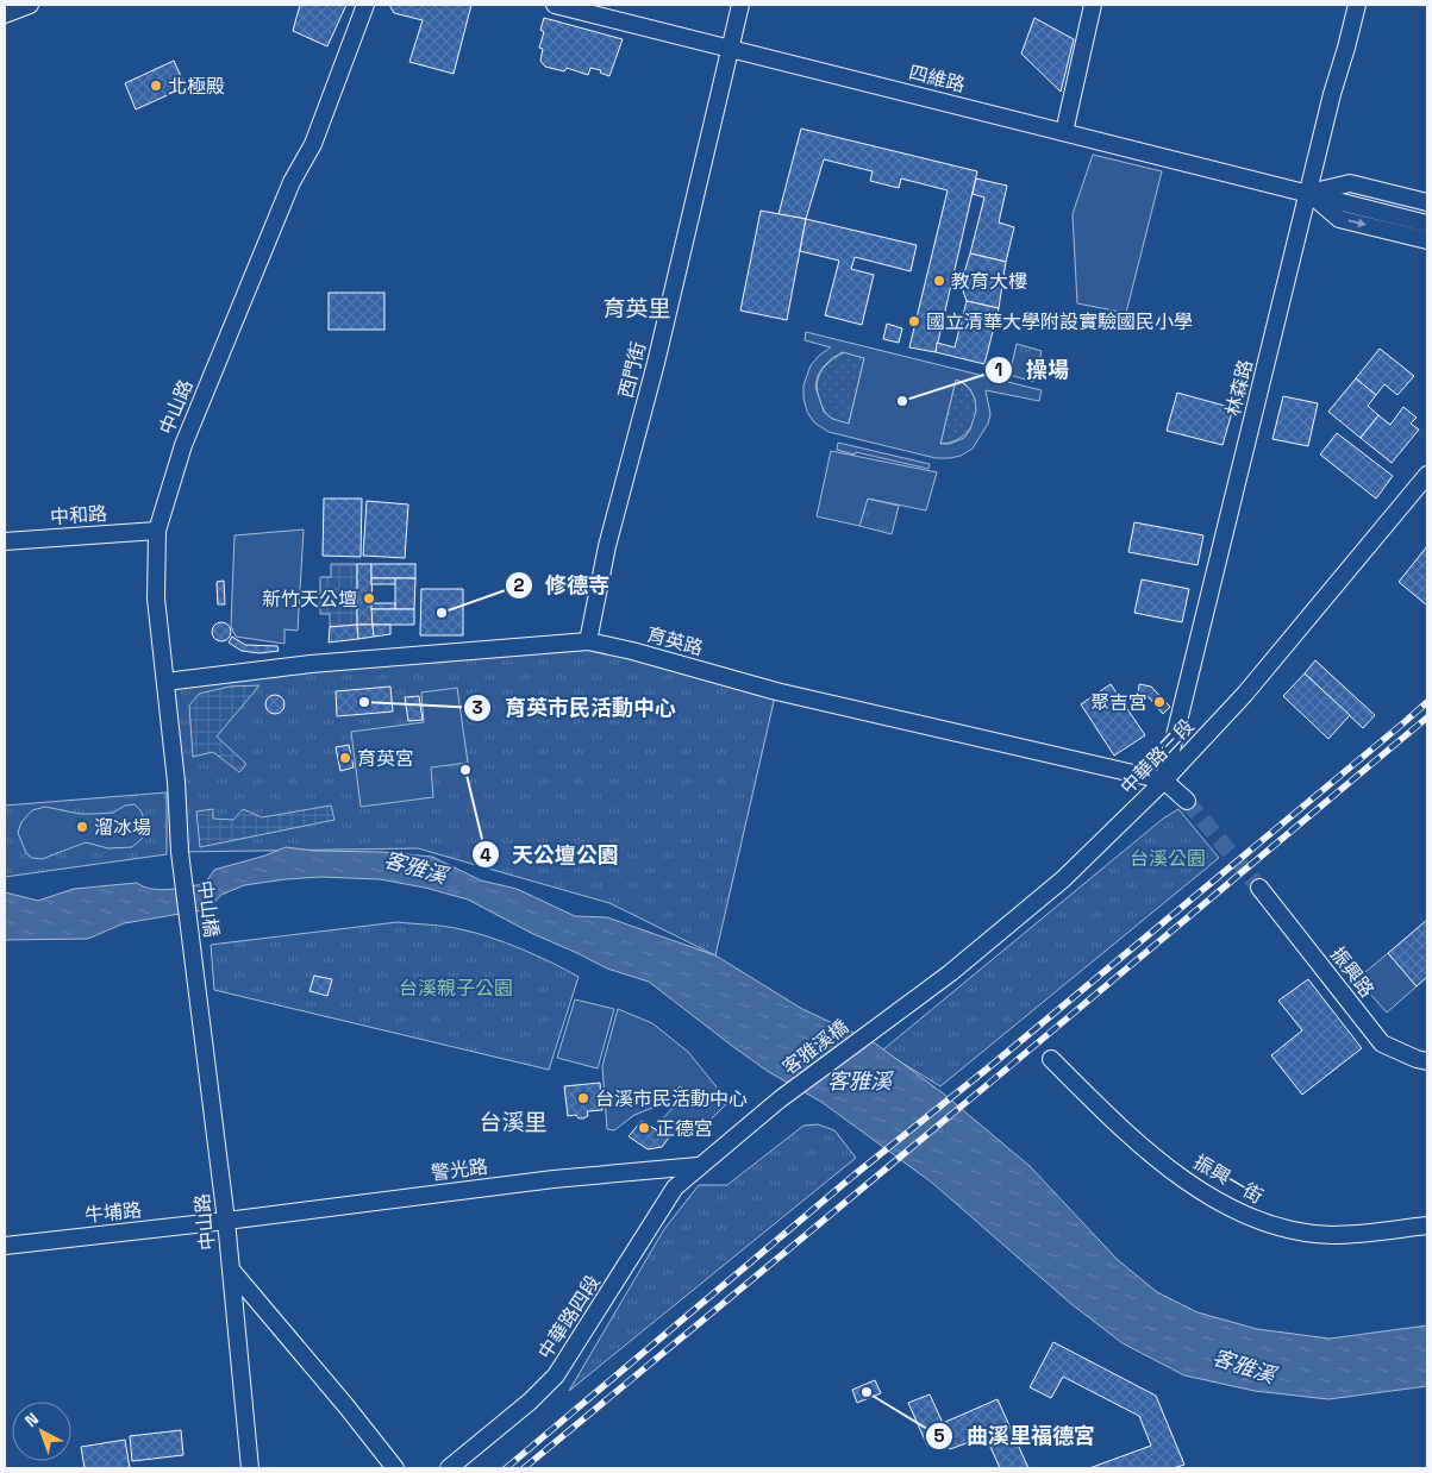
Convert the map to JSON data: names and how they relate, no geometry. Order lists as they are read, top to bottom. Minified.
{"streets":{"street":["四維路","西門街","林森路","中山路","中和路","育英路","中華路三段","中山橋","振興路","客雅溪橋","警光路","振興一街","牛埔路","中華路四段"]},"crossings":[["四維路","西門街"],["四維路","林森路"],["西門街","育英路"],["林森路","育英路"],["林森路","中華路三段"],["中山路","中和路"],["中山路","育英路"],["中山路","中山橋"],["中山路","警光路"],["中山路","牛埔路"],["育英路","中華路三段"],["中華路三段","客雅溪橋"],["客雅溪橋","警光路"],["客雅溪橋","中華路四段"],["警光路","牛埔路"],["警光路","中華路四段"]],"districts":["育英里","台溪里"],"water":["客雅溪"],"parks":["台溪公園","台溪親子公園"],"places":["北極殿","教育大樓","國立清華大學附設實驗國民小學","操場","新竹天公壇","修德寺","育英市民活動中心","聚吉宮","育英宮","天公壇公園","溜冰場","台溪市民活動中心","正德宮","曲溪里福德宮"],"north":"top left"}
